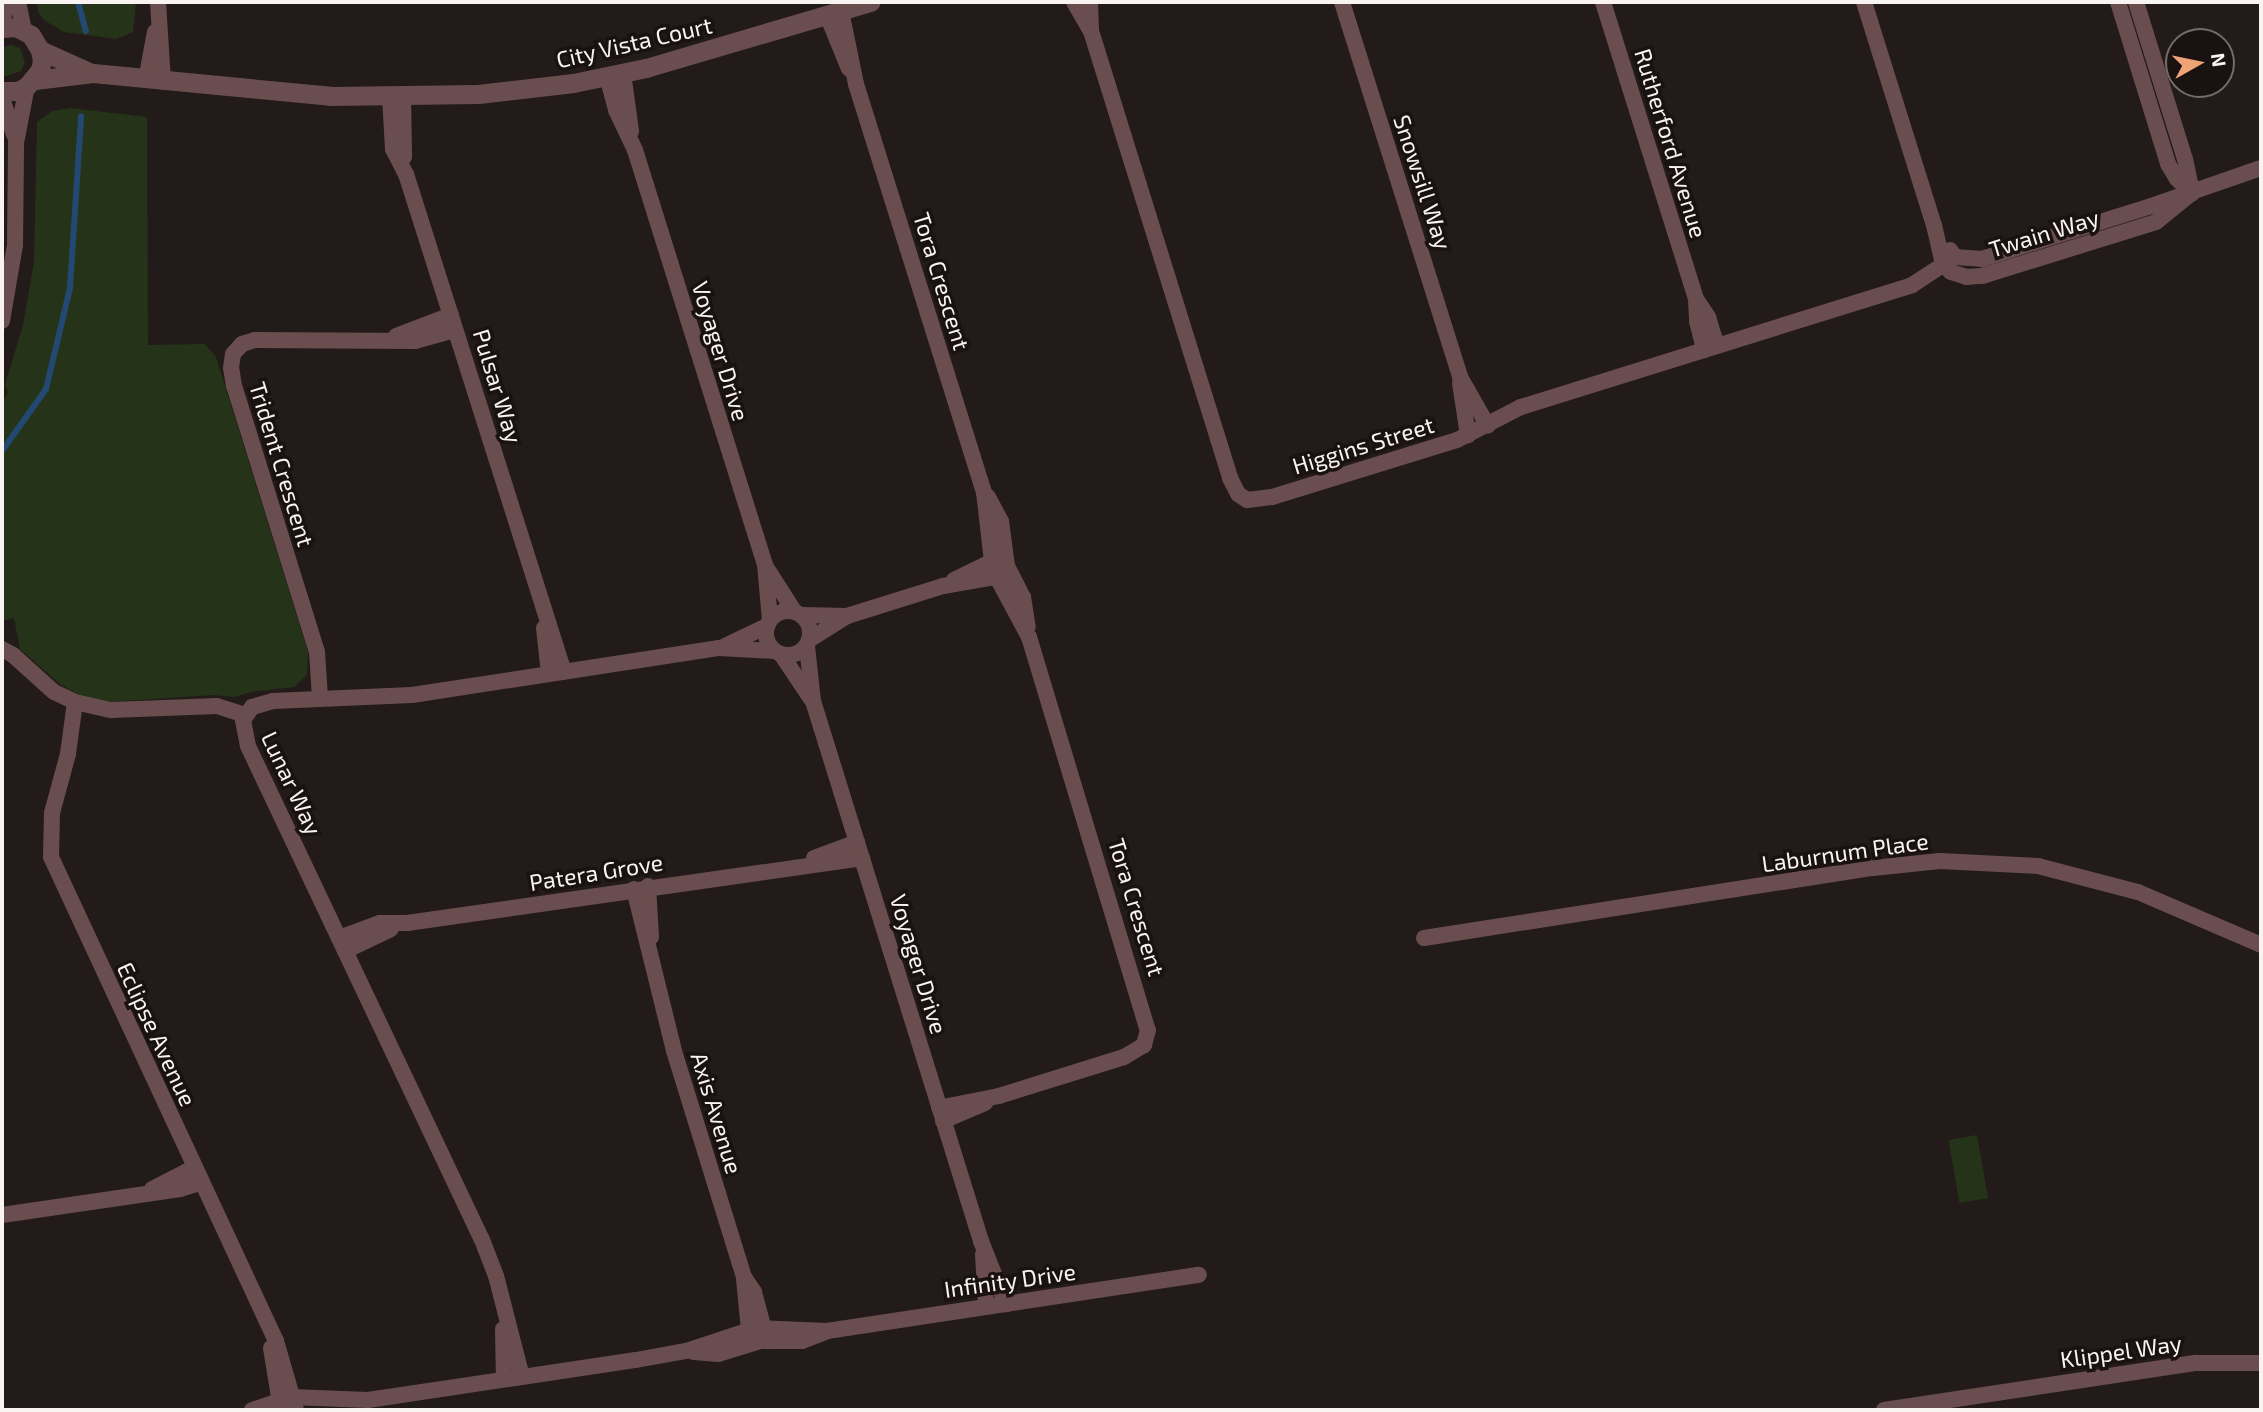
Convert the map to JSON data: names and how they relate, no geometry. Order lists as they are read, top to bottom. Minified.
{"streets":{"street":["City Vista Court","Rutherford Avenue","Snowsill Way","Twain Way","Tora Crescent","Voyager Drive","Pulsar Way","Higgins Street","Trident Crescent","Lunar Way","Laburnum Place","Patera Grove","Eclipse Avenue","Axis Avenue","Infinity Drive","Klippel Way"]},"crossings":[["City Vista Court","Tora Crescent"],["City Vista Court","Voyager Drive"],["City Vista Court","Pulsar Way"],["Rutherford Avenue","Higgins Street"],["Snowsill Way","Higgins Street"],["Twain Way","Higgins Street"],["Tora Crescent","Voyager Drive"],["Voyager Drive","Lunar Way"],["Voyager Drive","Patera Grove"],["Voyager Drive","Infinity Drive"],["Pulsar Way","Trident Crescent"],["Pulsar Way","Lunar Way"],["Trident Crescent","Lunar Way"],["Lunar Way","Patera Grove"],["Lunar Way","Infinity Drive"],["Patera Grove","Axis Avenue"],["Eclipse Avenue","Infinity Drive"],["Axis Avenue","Infinity Drive"]],"north":"right"}
